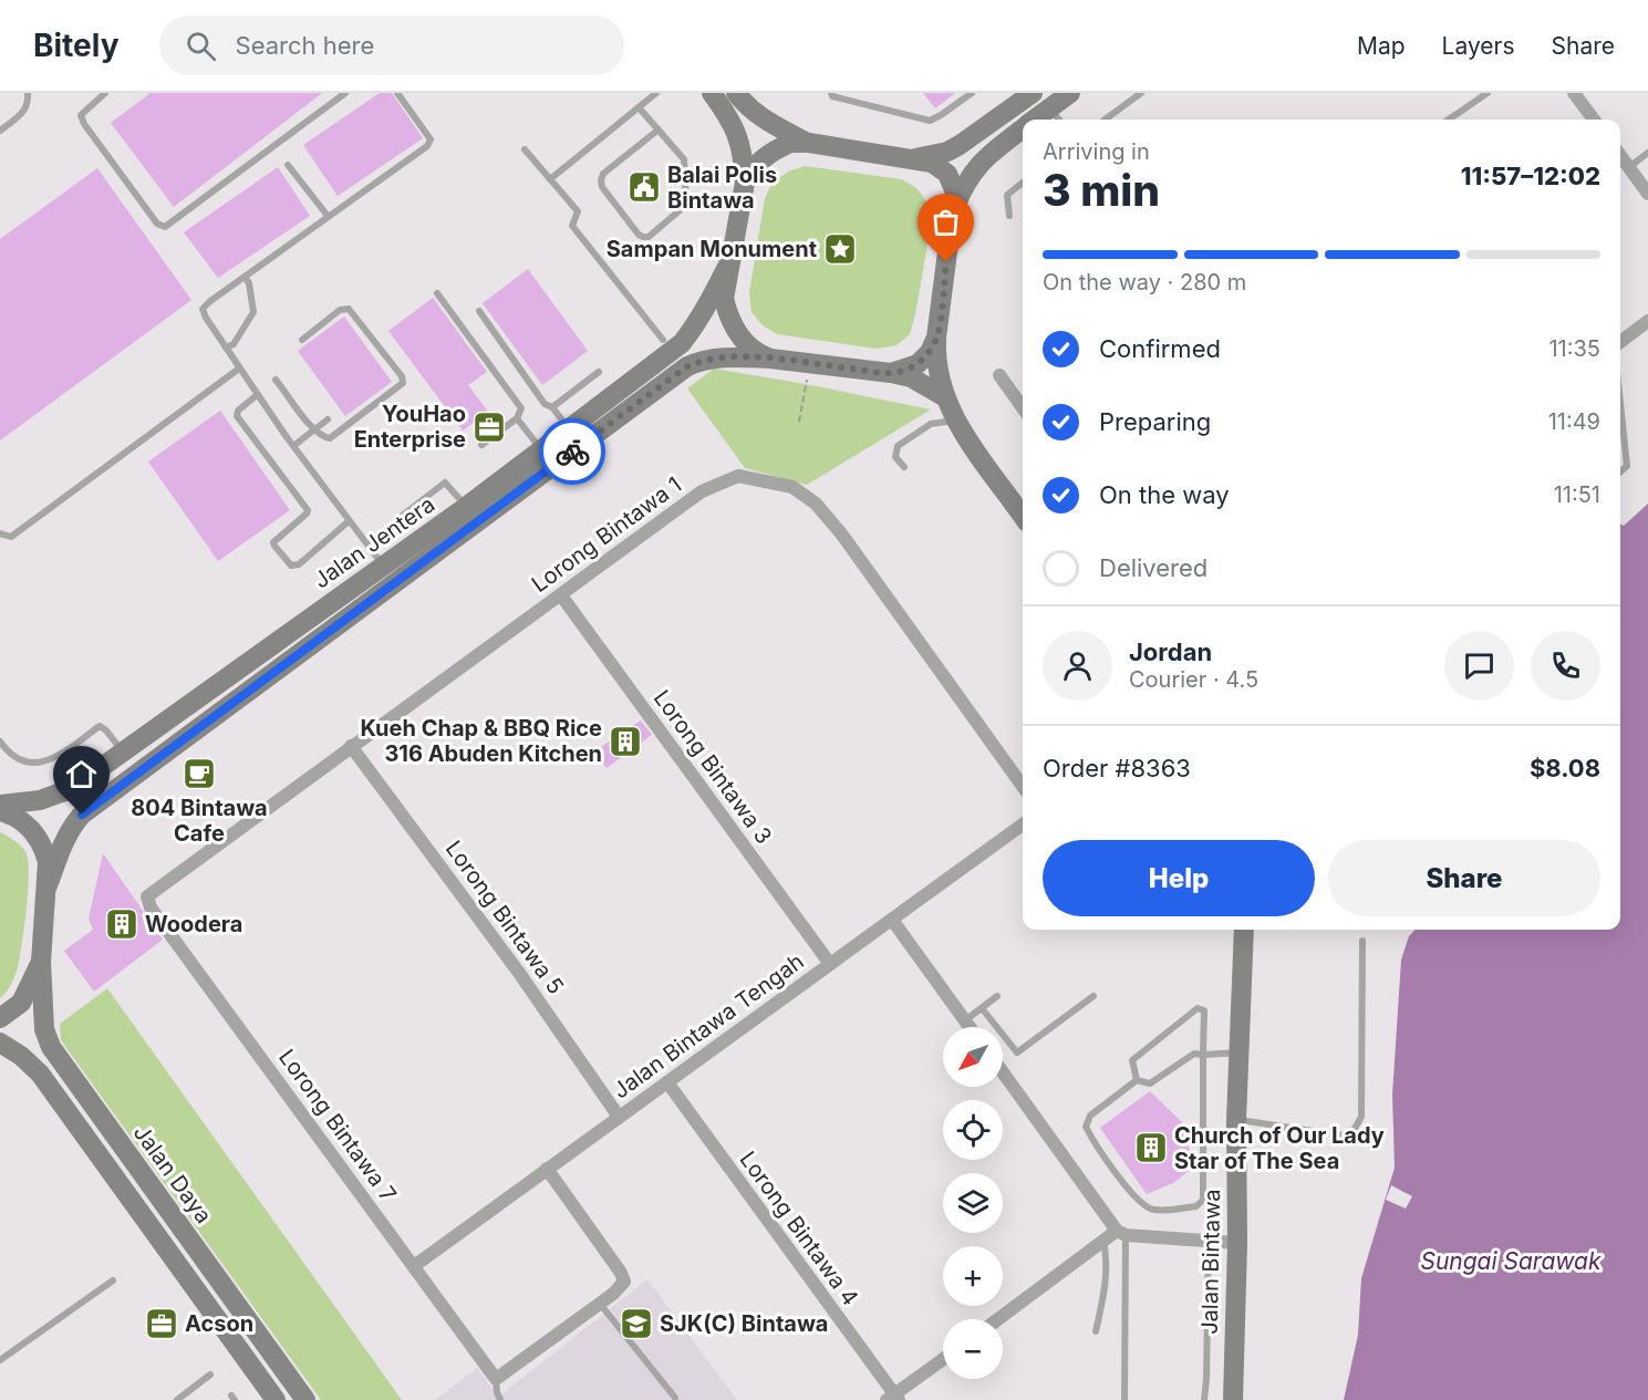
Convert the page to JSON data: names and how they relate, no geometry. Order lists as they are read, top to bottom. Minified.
{"streets":{"street":["Lorong Bintawa 1","Jalan Jentera","Lorong Bintawa 3","Lorong Bintawa 5","Jalan Bintawa Tengah","Lorong Bintawa 7","Jalan Daya","Lorong Bintawa 4","Jalan Bintawa"]},"crossings":[["Lorong Bintawa 1","Lorong Bintawa 3"],["Lorong Bintawa 1","Lorong Bintawa 5"],["Lorong Bintawa 1","Lorong Bintawa 7"],["Lorong Bintawa 3","Jalan Bintawa Tengah"],["Lorong Bintawa 5","Jalan Bintawa Tengah"],["Jalan Bintawa Tengah","Lorong Bintawa 7"],["Jalan Bintawa Tengah","Lorong Bintawa 4"]],"water":["Sungai Sarawak"],"places":{"public building":["Balai Polis Bintawa"],"place":["Sampan Monument"],"office":["YouHao Enterprise","Acson"],"building":["Kueh Chap & BBQ Rice 316 Abuden Kitchen","Woodera","Church of Our Lady Star of The Sea"],"cafe":["804 Bintawa Cafe"],"school or university":["SJK(C) Bintawa"]},"north":"bottom left","page":{"header":"Bitely","search":"Search here","nav":["Map","Layers","Share"],"heading":["3 min","Arriving in","11:57–12:02"],"panel":["Jordan","Courier · 4.5","Order #8363","$8.08"],"bar":"On the way · 280 m","list":[["Confirmed","11:35"],["Preparing","11:49"],["On the way","11:51"],"Delivered"],"buttons":["Help","Share"],"map_buttons":["+","−"]}}
